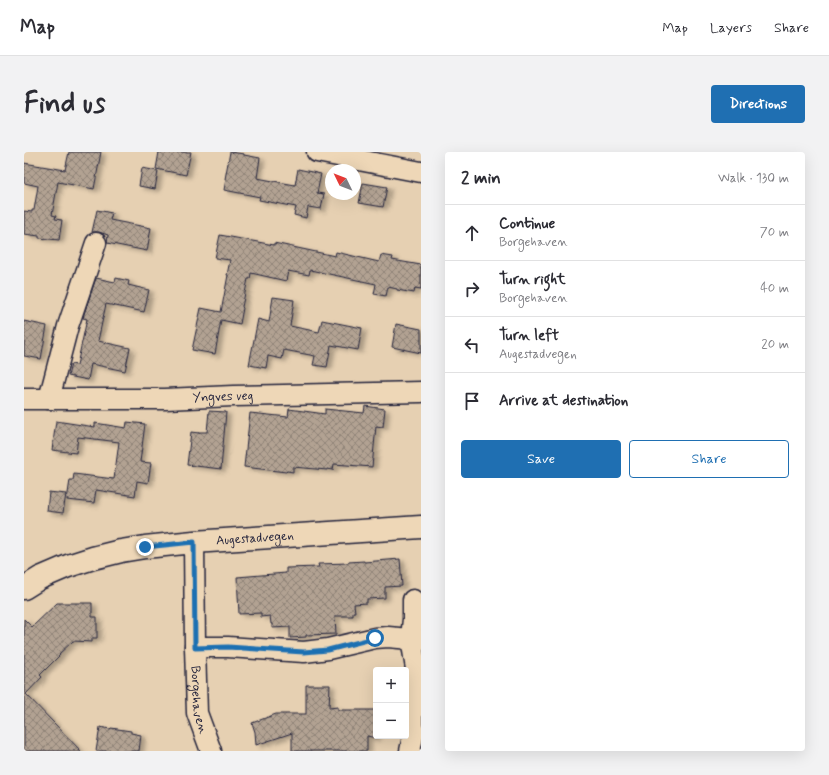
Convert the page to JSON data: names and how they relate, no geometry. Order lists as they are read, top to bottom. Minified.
{"streets":{"main road":["Augestadvegen"],"street":["Yngves veg","Borgehaven"]},"crossings":[["Augestadvegen","Borgehaven"]],"north":"top left","page":{"header":"Map","nav":["Map","Layers","Share"],"buttons":["Directions",["Save","Share"]],"title":"Find us","heading":["2 min","Walk · 130 m"],"list":[["Continue","Borgehaven","70 m"],["Turn right","Borgehaven","40 m"],["Turn left","Augestadvegen","20 m"],"Arrive at destination"],"map_buttons":["+","−"]}}
